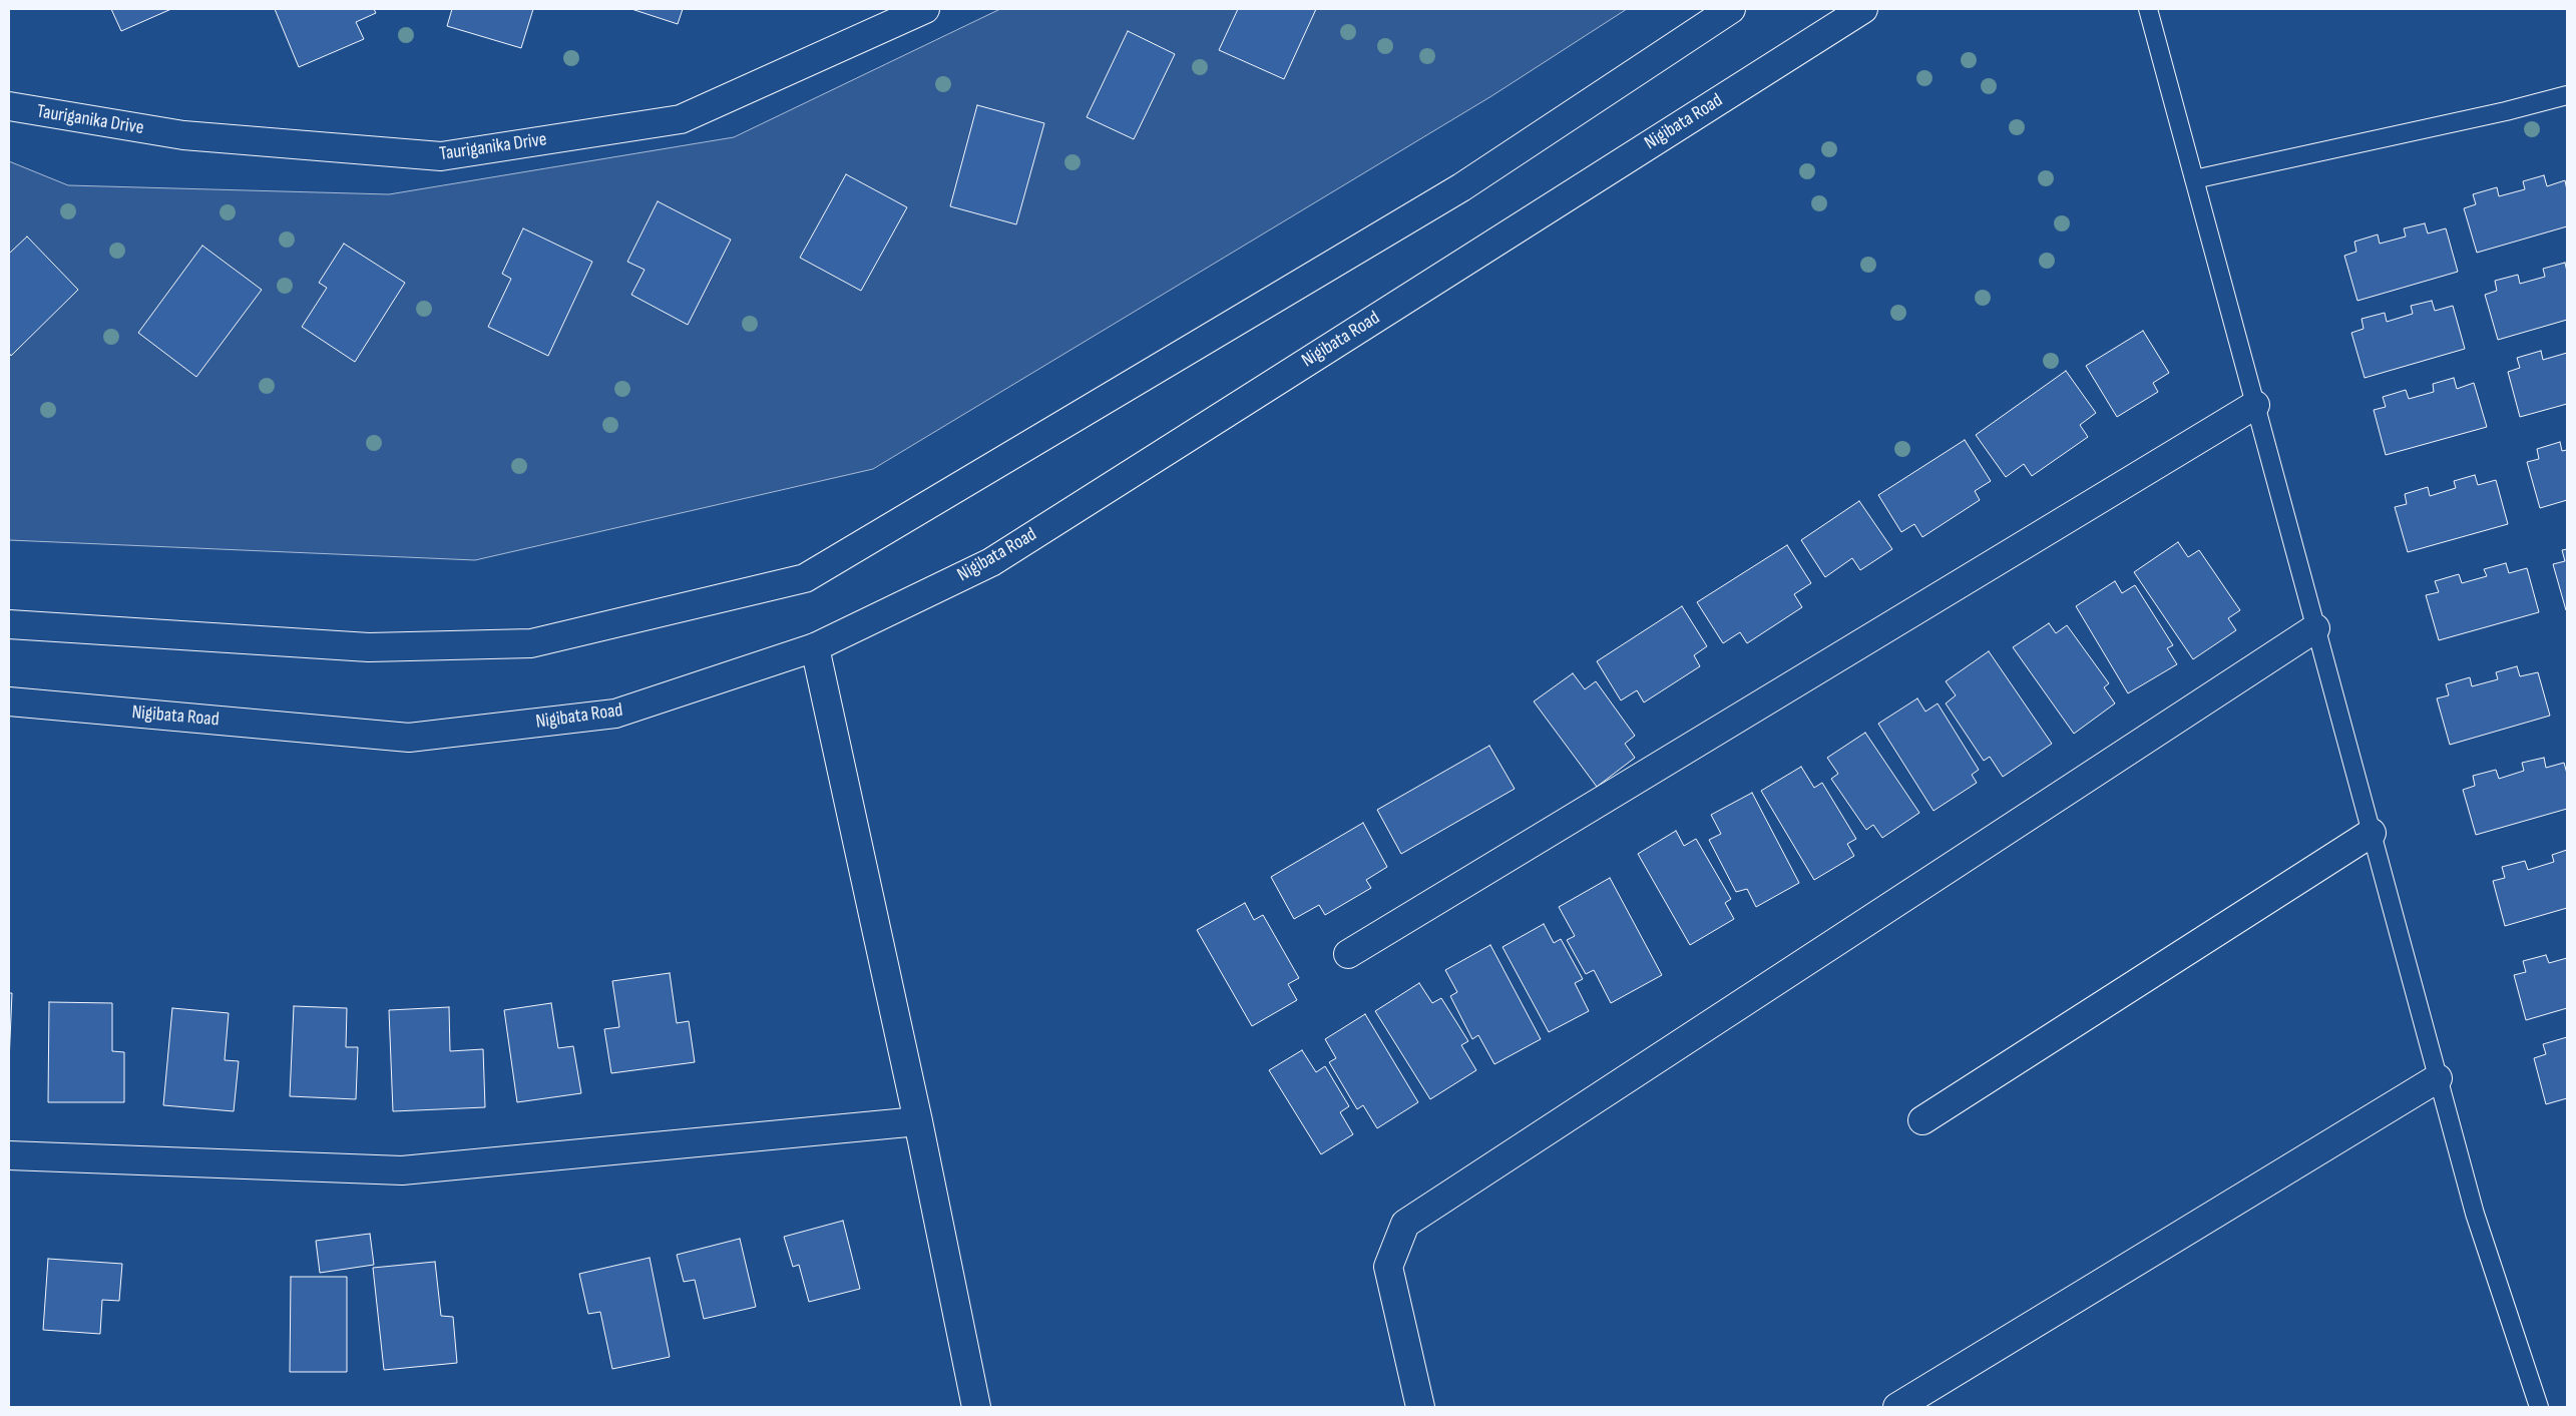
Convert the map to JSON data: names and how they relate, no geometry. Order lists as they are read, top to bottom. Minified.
{"streets":{"street":["Tauriganika Drive","Nigibata Road"]}}
